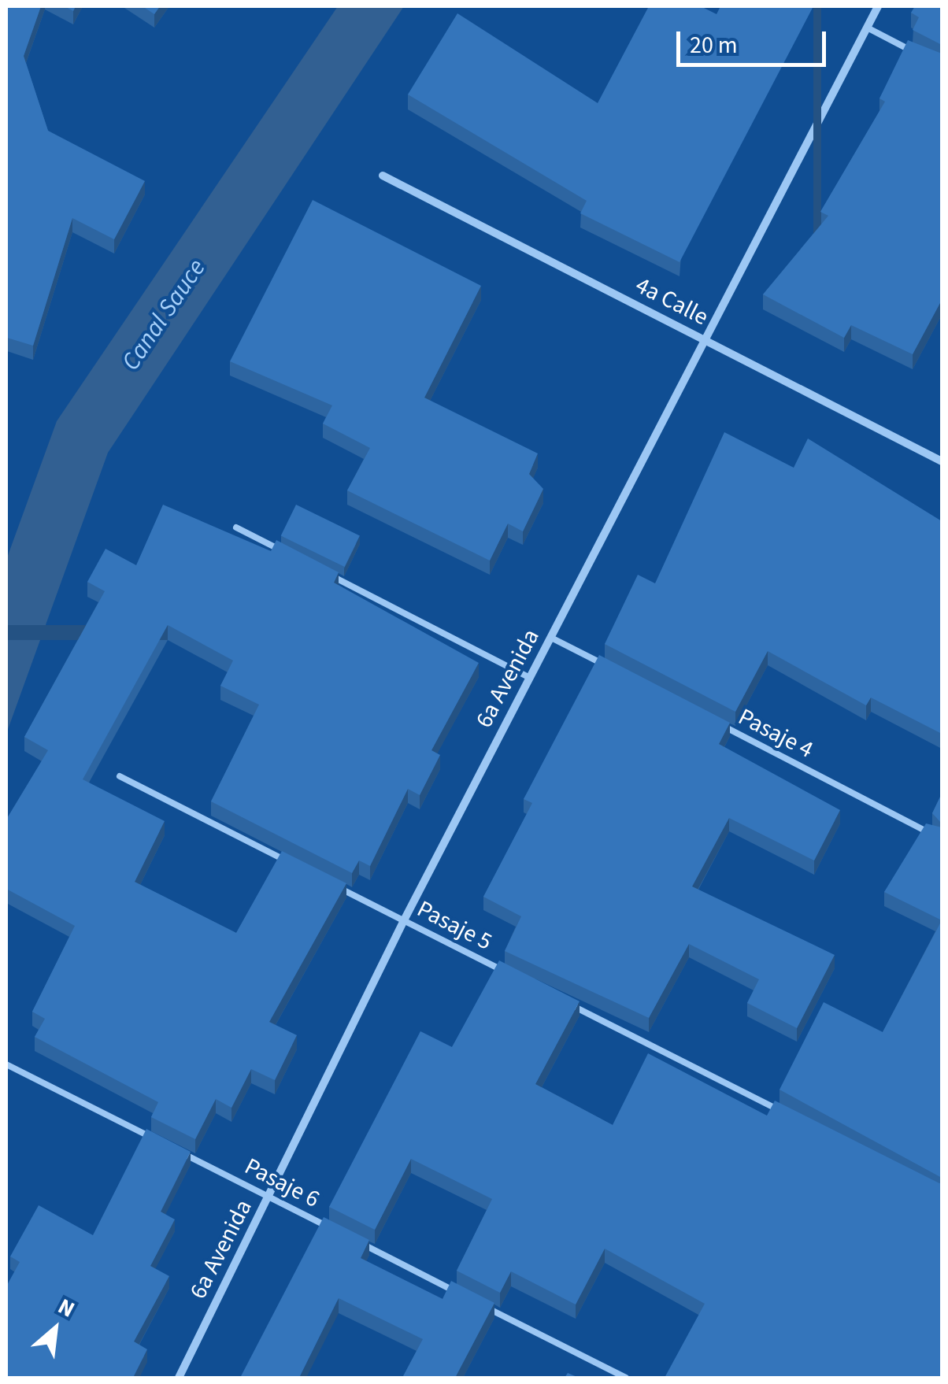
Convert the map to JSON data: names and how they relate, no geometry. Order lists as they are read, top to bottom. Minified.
{"streets":{"street":["4a Calle","6a Avenida"],"lane":["Pasaje 4","Pasaje 5","Pasaje 6"]},"crossings":[["4a Calle","6a Avenida"],["6a Avenida","Pasaje 5"],["6a Avenida","Pasaje 6"]],"water":["Canal Sauce"],"scale_bar":"20 m","north":"top right"}
